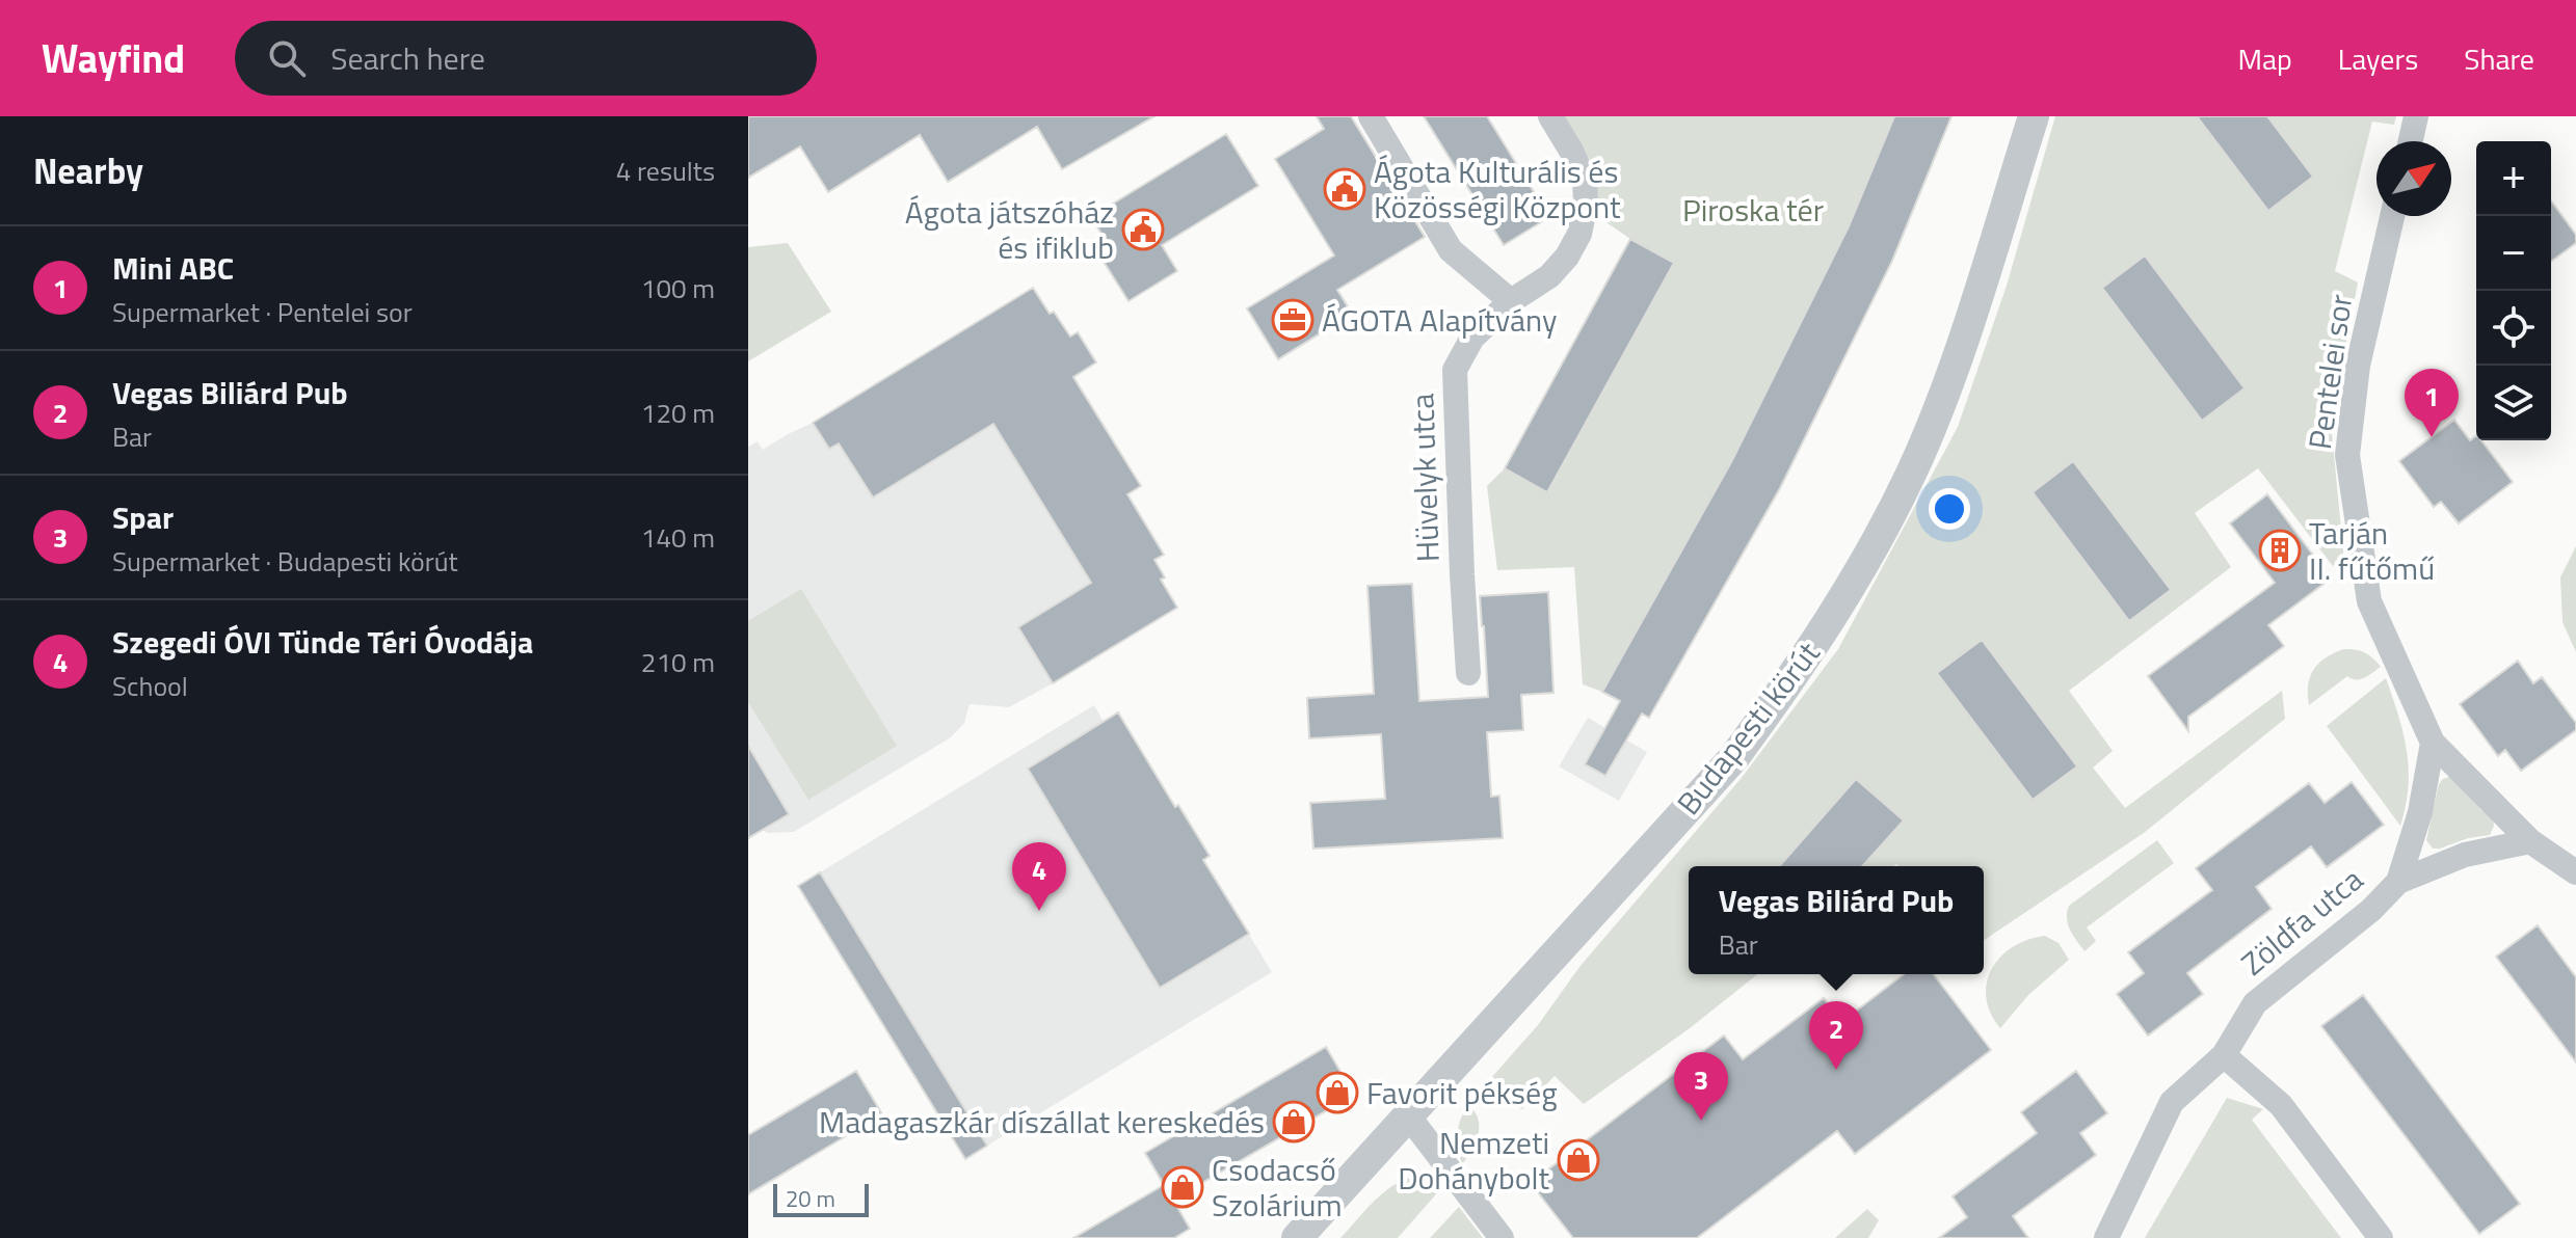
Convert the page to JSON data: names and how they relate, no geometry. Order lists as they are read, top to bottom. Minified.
{"streets":{"street":["Pentelei sor","Hüvelyk utca","Budapesti körút","Zöldfa utca"]},"crossings":[["Pentelei sor","Zöldfa utca"]],"parks":["Piroska tér"],"places":{"public building":["Ágota Kulturális és Közösségi Központ","Ágota játszóház és ifiklub"],"office":["ÁGOTA Alapítvány"],"building":["Tarján II. fűtőmű"],"shop":["Favorit pékség","Madagaszkár díszállat kereskedés","Nemzeti Dohánybolt","Csodacső Szolárium"]},"scale_bar":"20 m","north":"top right","page":{"header":"Wayfind","search":"Search here","nav":["Map","Layers","Share"],"heading":["Nearby","4 results"],"map_buttons":["+","−"],"list":[{"mark":"1","name":"Mini ABC","note":"Supermarket · Pentelei sor","value":"100 m"},{"mark":"2","name":"Vegas Biliárd Pub","note":"Bar","value":"120 m"},{"mark":"3","name":"Spar","note":"Supermarket · Budapesti körút","value":"140 m"},{"mark":"4","name":"Szegedi ÓVI Tünde Téri Óvodája","note":"School","value":"210 m"}],"pins":["1","4","2","3"],"popup":["Vegas Biliárd Pub","Bar"],"scale":"20 m"}}
